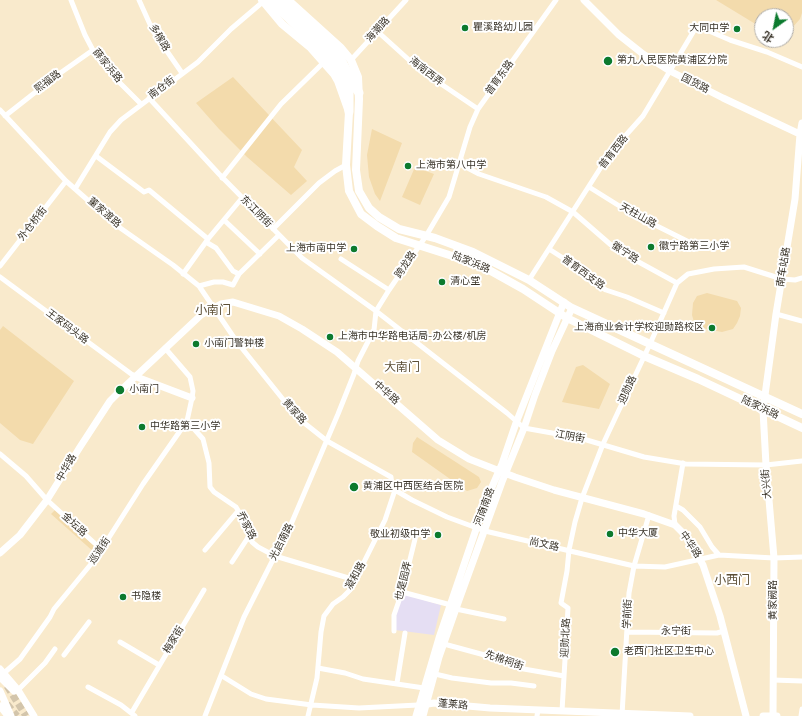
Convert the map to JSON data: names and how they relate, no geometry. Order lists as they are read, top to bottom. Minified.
{"streets":{"main road":["陆家浜路"],"street":["海潮路","多稼路","薛家浜路","海南西弄","普育东路","熙福路","国货路","南仓街","普育西路","东江阴街","董家渡路","天柱山路","外仓桥街","徽宁路","跨龙路","南车站路","普育西支路","王家码头路","迎勋路","中华路","黄家路","江阴街","大兴街","河南南路","金坛路","乔家路","光启南路","尚文路","巡道街","凝和路","也是园弄","黄家阙路","学前街","永宁街","迎勋北路","梅家街","先棉祠街","蓬莱路"]},"crossings":[["海潮路","海南西弄"],["多稼路","南仓街"],["薛家浜路","熙福路"],["薛家浜路","南仓街"],["海南西弄","普育东路"],["普育东路","徽宁路"],["普育东路","跨龙路"],["熙福路","董家渡路"],["国货路","普育西路"],["国货路","南车站路"],["南仓街","东江阴街"],["南仓街","董家渡路"],["南仓街","陆家浜路"],["普育西路","天柱山路"],["普育西路","徽宁路"],["普育西路","陆家浜路"],["普育西路","普育西支路"],["东江阴街","跨龙路"],["东江阴街","江阴街"],["董家渡路","外仓桥街"],["董家渡路","中华路"],["董家渡路","黄家路"],["徽宁路","跨龙路"],["徽宁路","迎勋路"],["陆家浜路","跨龙路"],["陆家浜路","南车站路"],["陆家浜路","迎勋路"],["陆家浜路","大兴街"],["陆家浜路","河南南路"],["跨龙路","中华路"],["跨龙路","江阴街"],["跨龙路","光启南路"],["南车站路","大兴街"],["普育西支路","迎勋路"],["王家码头路","中华路"],["迎勋路","中华路"],["迎勋路","江阴街"],["迎勋路","迎勋北路"],["中华路","黄家路"],["中华路","河南南路"],["中华路","金坛路"],["中华路","光启南路"],["中华路","尚文路"],["中华路","学前街"],["中华路","永宁街"],["中华路","迎勋北路"],["黄家路","光启南路"],["黄家路","尚文路"],["黄家路","凝和路"],["江阴街","大兴街"],["江阴街","河南南路"],["大兴街","黄家阙路"],["河南南路","尚文路"],["河南南路","先棉祠街"],["河南南路","蓬莱路"],["金坛路","巡道街"],["乔家路","光启南路"],["乔家路","巡道街"],["乔家路","凝和路"],["光启南路","蓬莱路"],["尚文路","凝和路"],["尚文路","学前街"],["尚文路","迎勋北路"],["凝和路","蓬莱路"],["学前街","永宁街"],["学前街","蓬莱路"],["迎勋北路","先棉祠街"],["迎勋北路","蓬莱路"]],"districts":["小南门","大南门","小西门"],"places":["瞿溪路幼儿园","大同中学","第九人民医院黄浦区分院","上海市第八中学","徽宁路第三小学","上海市南中学","清心堂","上海商业会计学校迎勋路校区","上海市中华路电话局-办公楼/机房","小南门警钟楼","小南门","中华路第三小学","黄浦区中西医结合医院","中华大厦","敬业初级中学","书隐楼","老西门社区卫生中心"],"north":"bottom left"}
